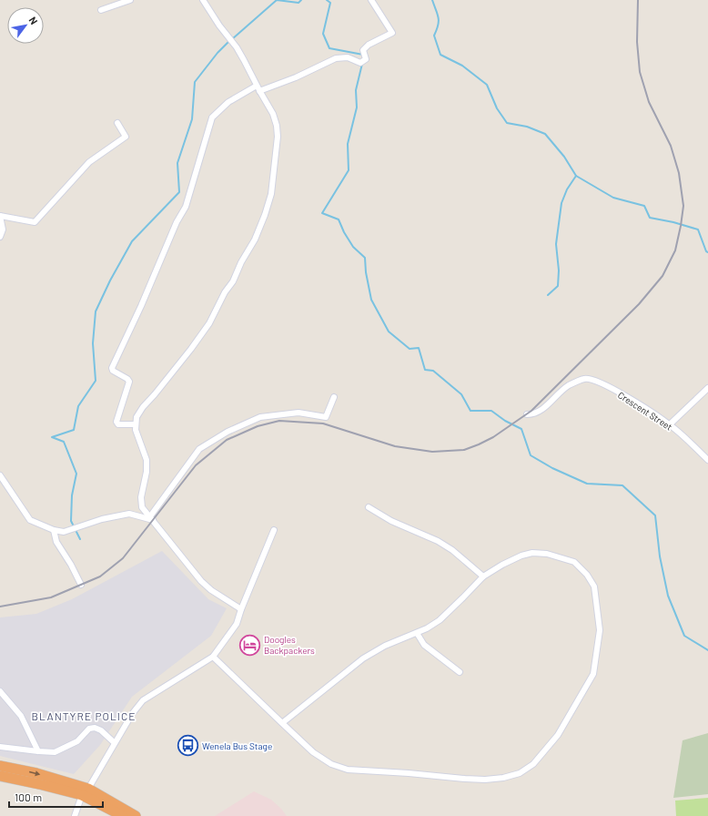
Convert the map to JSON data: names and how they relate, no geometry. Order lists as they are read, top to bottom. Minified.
{"streets":{"street":["Crescent Street"]},"districts":["BLANTYRE POLICE"],"places":{"hotel":["Doogles Backpackers"],"bus stop":["Wenela Bus Stage"]},"scale_bar":"100 m","north":"top right"}
